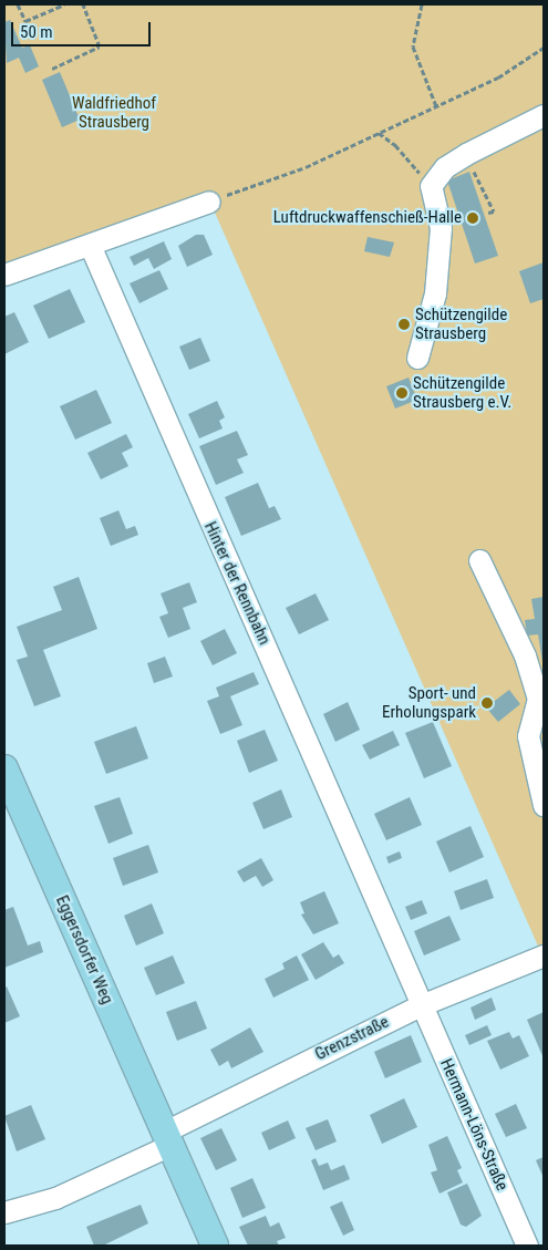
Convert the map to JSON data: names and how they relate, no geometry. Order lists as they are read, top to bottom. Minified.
{"streets":{"main road":["Eggersdorfer Weg"],"street":["Hinter der Rennbahn","Grenzstraße","Hermann-Löns-Straße"]},"crossings":[["Hinter der Rennbahn","Grenzstraße"],["Hinter der Rennbahn","Hermann-Löns-Straße"],["Eggersdorfer Weg","Grenzstraße"],["Grenzstraße","Hermann-Löns-Straße"]],"parks":["Waldfriedhof Strausberg"],"places":["Luftdruckwaffenschieß-Halle","Schützengilde Strausberg","Schützengilde Strausberg e.V.","Sport- und Erholungspark"],"scale_bar":"50 m"}
